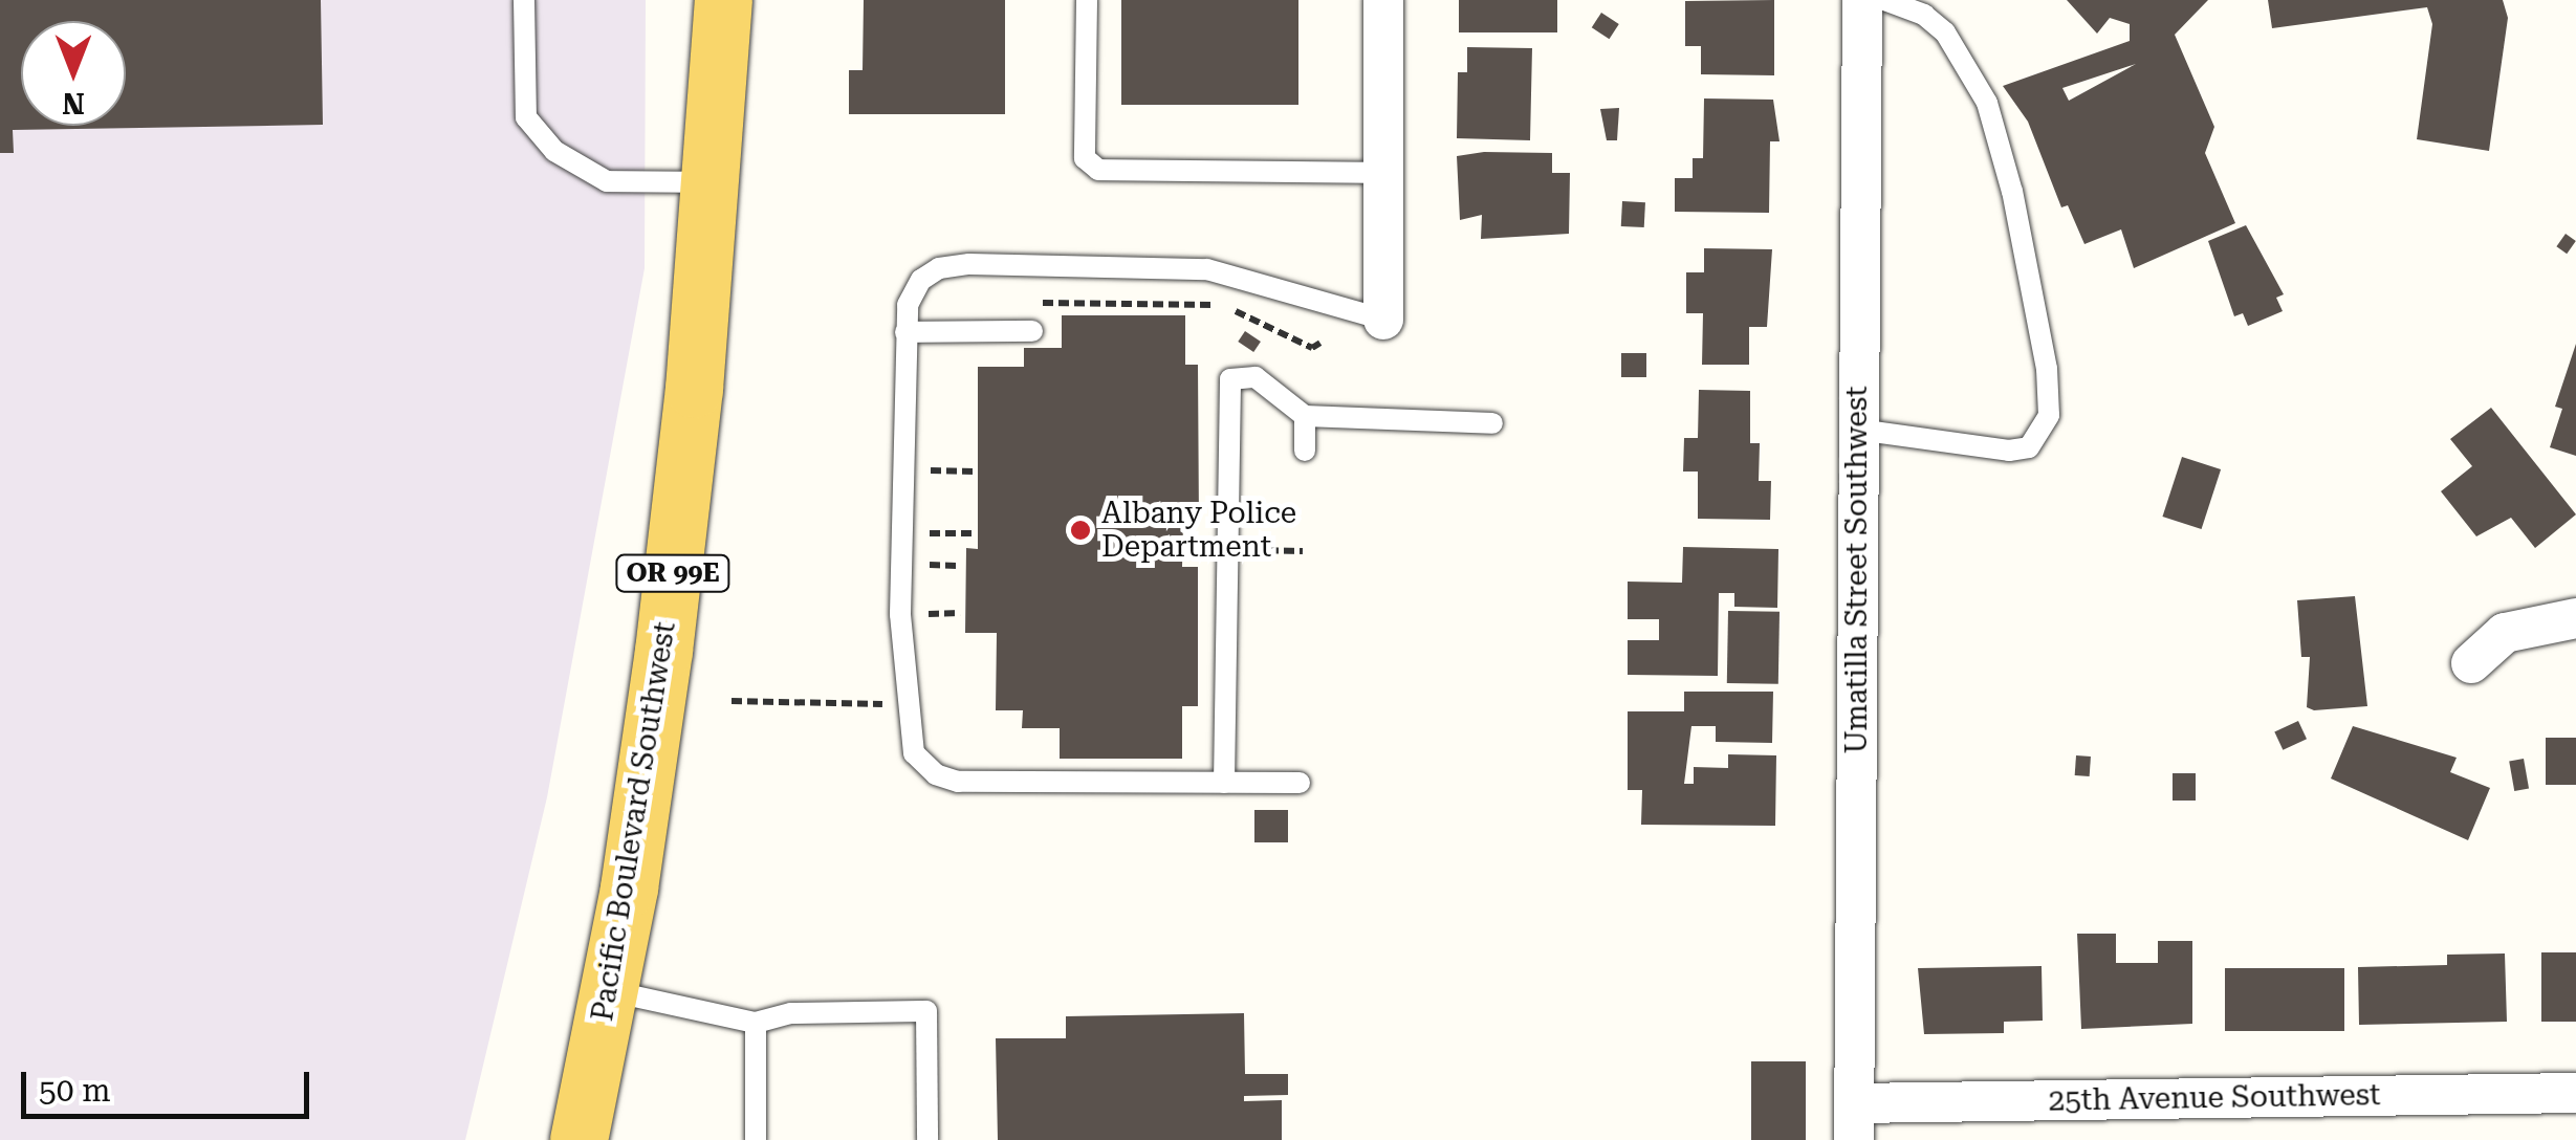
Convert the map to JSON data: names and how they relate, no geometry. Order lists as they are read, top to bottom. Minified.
{"streets":{"main road":["OR 99E","Pacific Boulevard Southwest"],"street":["Umatilla Street Southwest","25th Avenue Southwest"]},"crossings":[["Umatilla Street Southwest","25th Avenue Southwest"]],"places":["Albany Police Department"],"scale_bar":"50 m","north":"bottom"}
